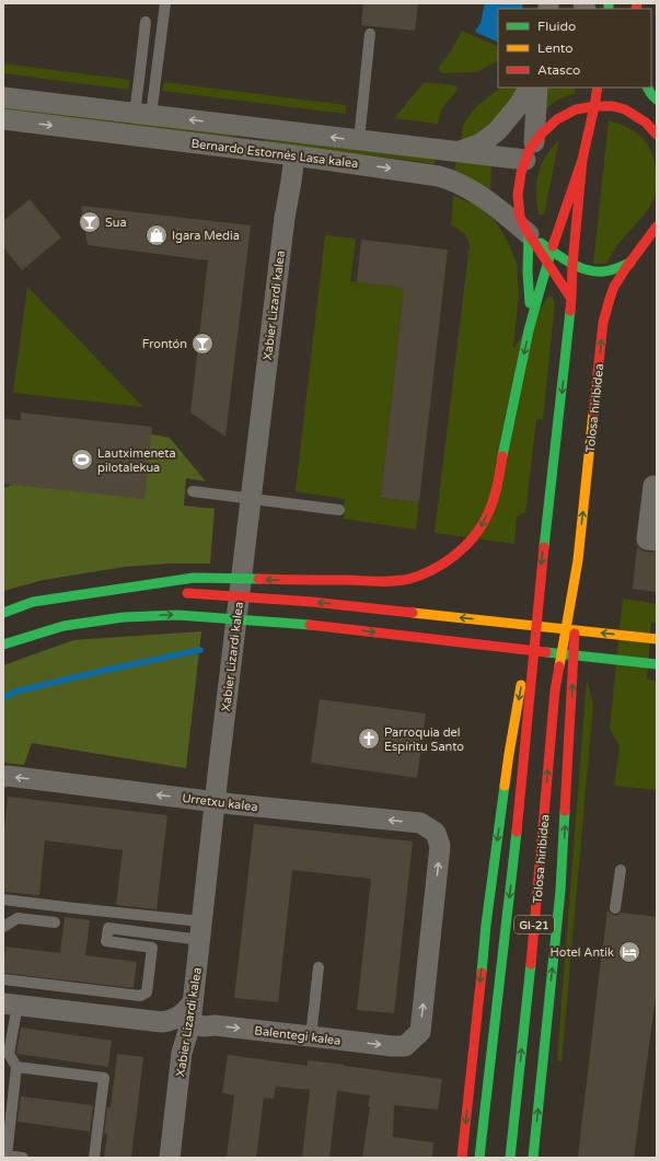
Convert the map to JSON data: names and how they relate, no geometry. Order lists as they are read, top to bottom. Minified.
{"streets":{"main road":["Tolosa hiribidea","GI-21"],"street":["Bernardo Estornés Lasa kalea","Xabier Lizardi kalea","Urretxu kalea","Balentegi kalea"]},"crossings":[["Bernardo Estornés Lasa kalea","Xabier Lizardi kalea"],["Xabier Lizardi kalea","Urretxu kalea"],["Xabier Lizardi kalea","Balentegi kalea"],["Urretxu kalea","Balentegi kalea"]],"one_way":["Balentegi kalea"],"places":{"bar":["Sua","Frontón"],"shop":["Igara Media"],"sports":["Lautximeneta pilotalekua"],"church":["Parroquia del Espíritu Santo"],"hotel":["Hotel Antik"]},"legend":["Fluido","Lento","Atasco"]}
